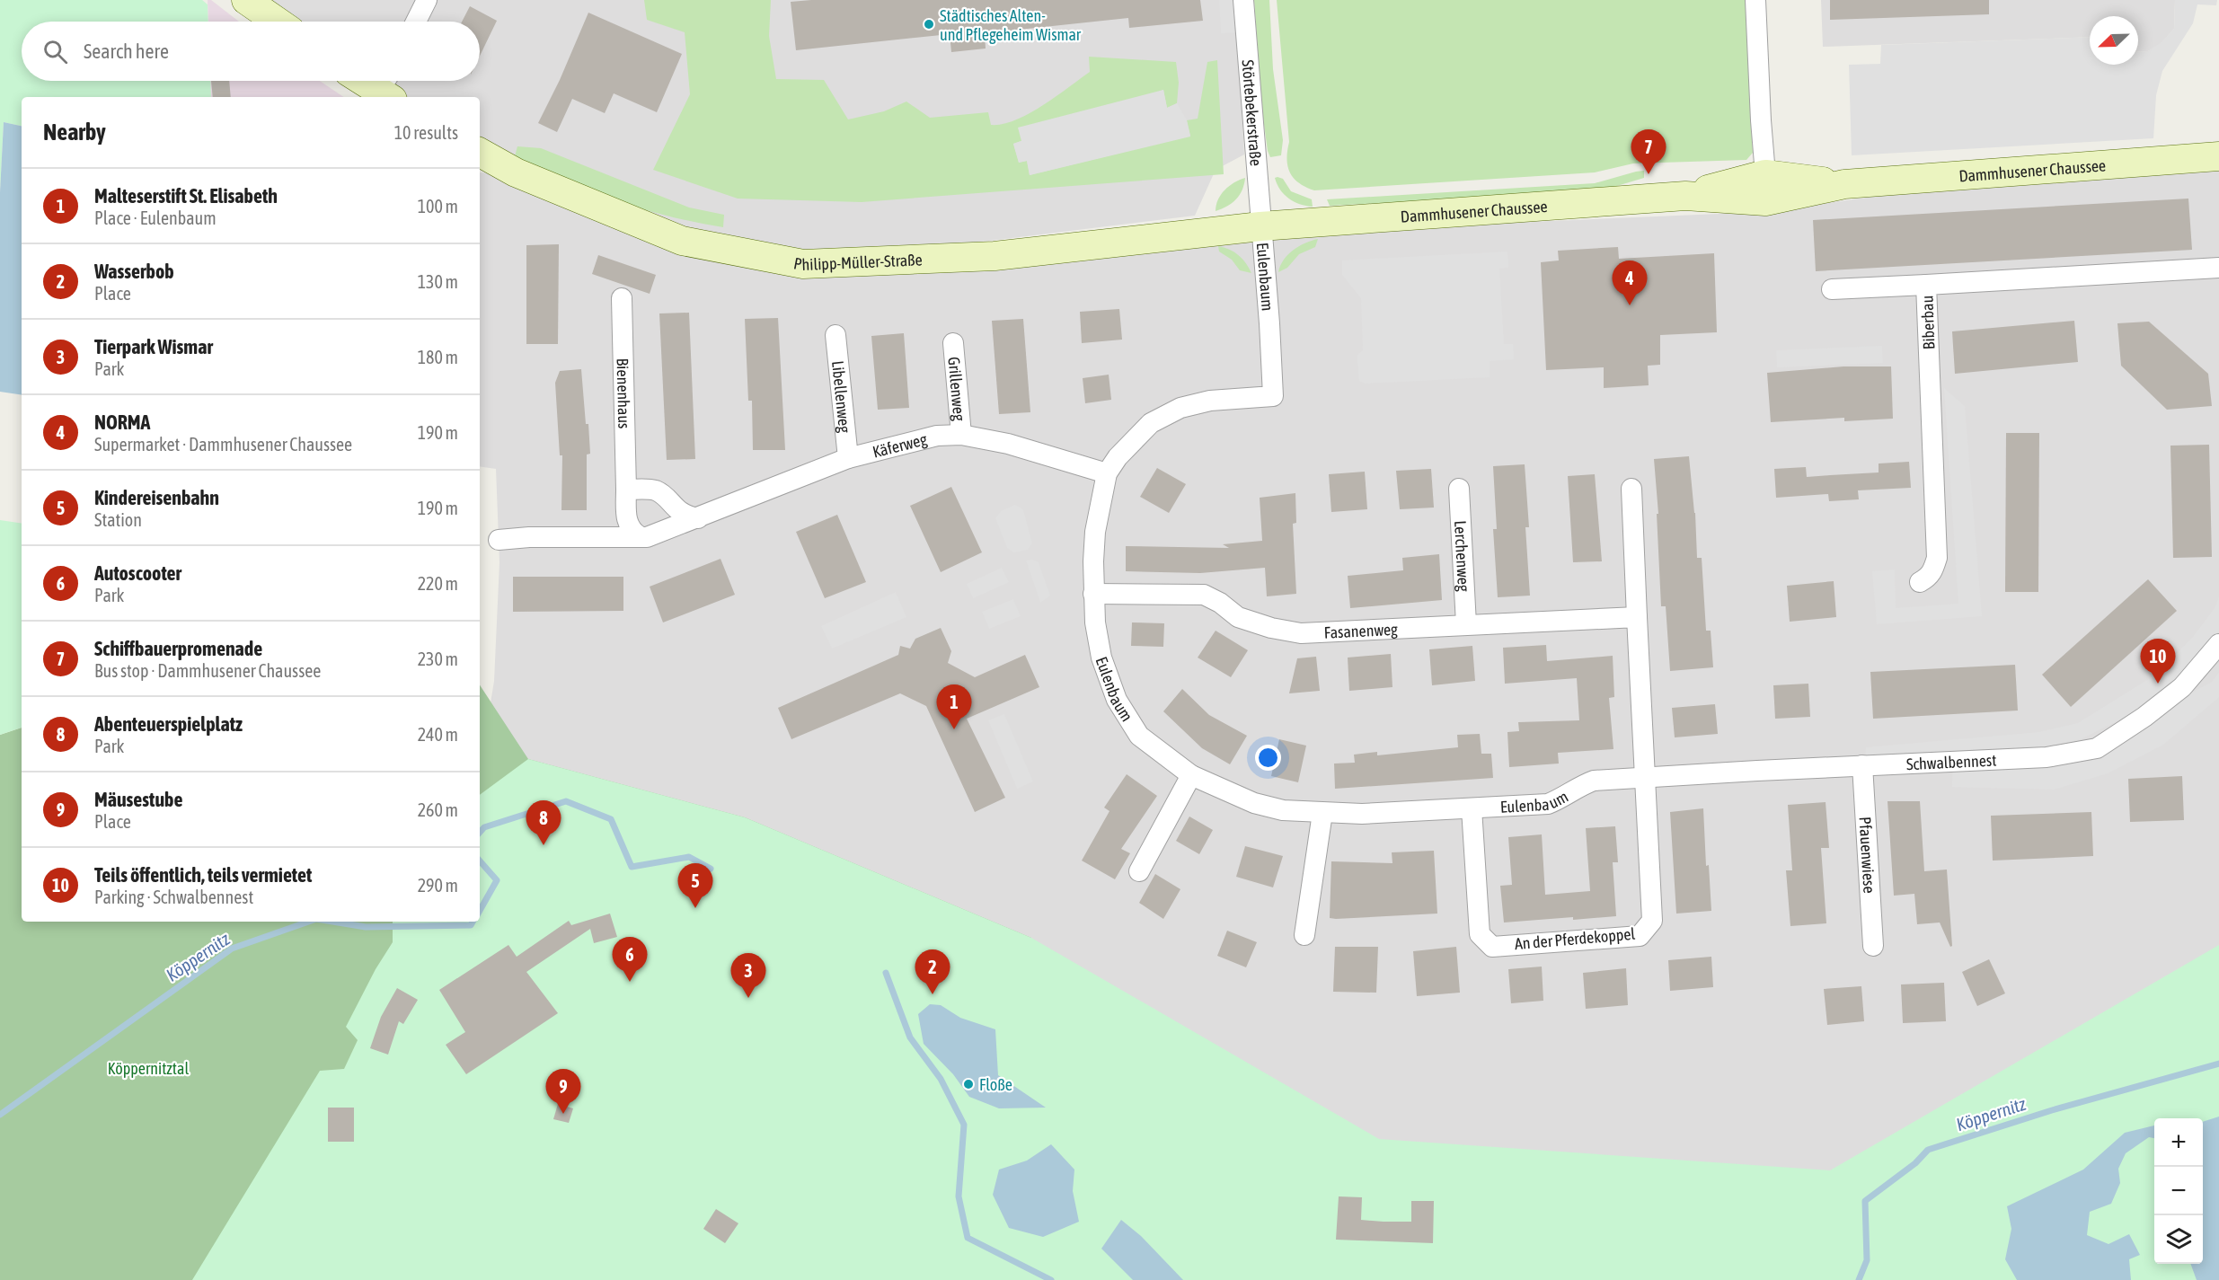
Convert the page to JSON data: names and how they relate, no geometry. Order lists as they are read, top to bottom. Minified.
{"streets":{"street":["Störtebekerstraße","Dammhusener Chaussee","Philipp-Müller-Straße","Eulenbaum","Biberbau","Grillenweg","Bienenhaus","Libellenweg","Käferweg","Lerchenweg","Fasanenweg","Schwalbennest","Pfauenwiese","An der Pferdekoppel"]},"crossings":[["Störtebekerstraße","Dammhusener Chaussee"],["Störtebekerstraße","Philipp-Müller-Straße"],["Störtebekerstraße","Eulenbaum"],["Dammhusener Chaussee","Philipp-Müller-Straße"],["Dammhusener Chaussee","Eulenbaum"],["Philipp-Müller-Straße","Eulenbaum"],["Eulenbaum","Käferweg"],["Eulenbaum","Fasanenweg"],["Eulenbaum","Schwalbennest"],["Eulenbaum","An der Pferdekoppel"],["Grillenweg","Käferweg"],["Libellenweg","Käferweg"],["Lerchenweg","Fasanenweg"],["Schwalbennest","Pfauenwiese"],["Schwalbennest","An der Pferdekoppel"]],"water":["Köppernitz"],"parks":["Köppernitztal"],"places":["Städtisches Alten- und Pflegeheim Wismar","Floße"],"north":"bottom left","page":{"search":"Search here","heading":["Nearby","10 results"],"pins":["7","4","10","1","8","5","6","2","3","9"],"list":[{"mark":"1","name":"Malteserstift St. Elisabeth","note":"Place · Eulenbaum","value":"100 m"},{"mark":"2","name":"Wasserbob","note":"Place","value":"130 m"},{"mark":"3","name":"Tierpark Wismar","note":"Park","value":"180 m"},{"mark":"4","name":"NORMA","note":"Supermarket · Dammhusener Chaussee","value":"190 m"},{"mark":"5","name":"Kindereisenbahn","note":"Station","value":"190 m"},{"mark":"6","name":"Autoscooter","note":"Park","value":"220 m"},{"mark":"7","name":"Schiffbauerpromenade","note":"Bus stop · Dammhusener Chaussee","value":"230 m"},{"mark":"8","name":"Abenteuerspielplatz","note":"Park","value":"240 m"},{"mark":"9","name":"Mäusestube","note":"Place","value":"260 m"},{"mark":"10","name":"Teils öffentlich, teils vermietet","note":"Parking · Schwalbennest","value":"290 m"}],"map_buttons":["+","−"]}}
